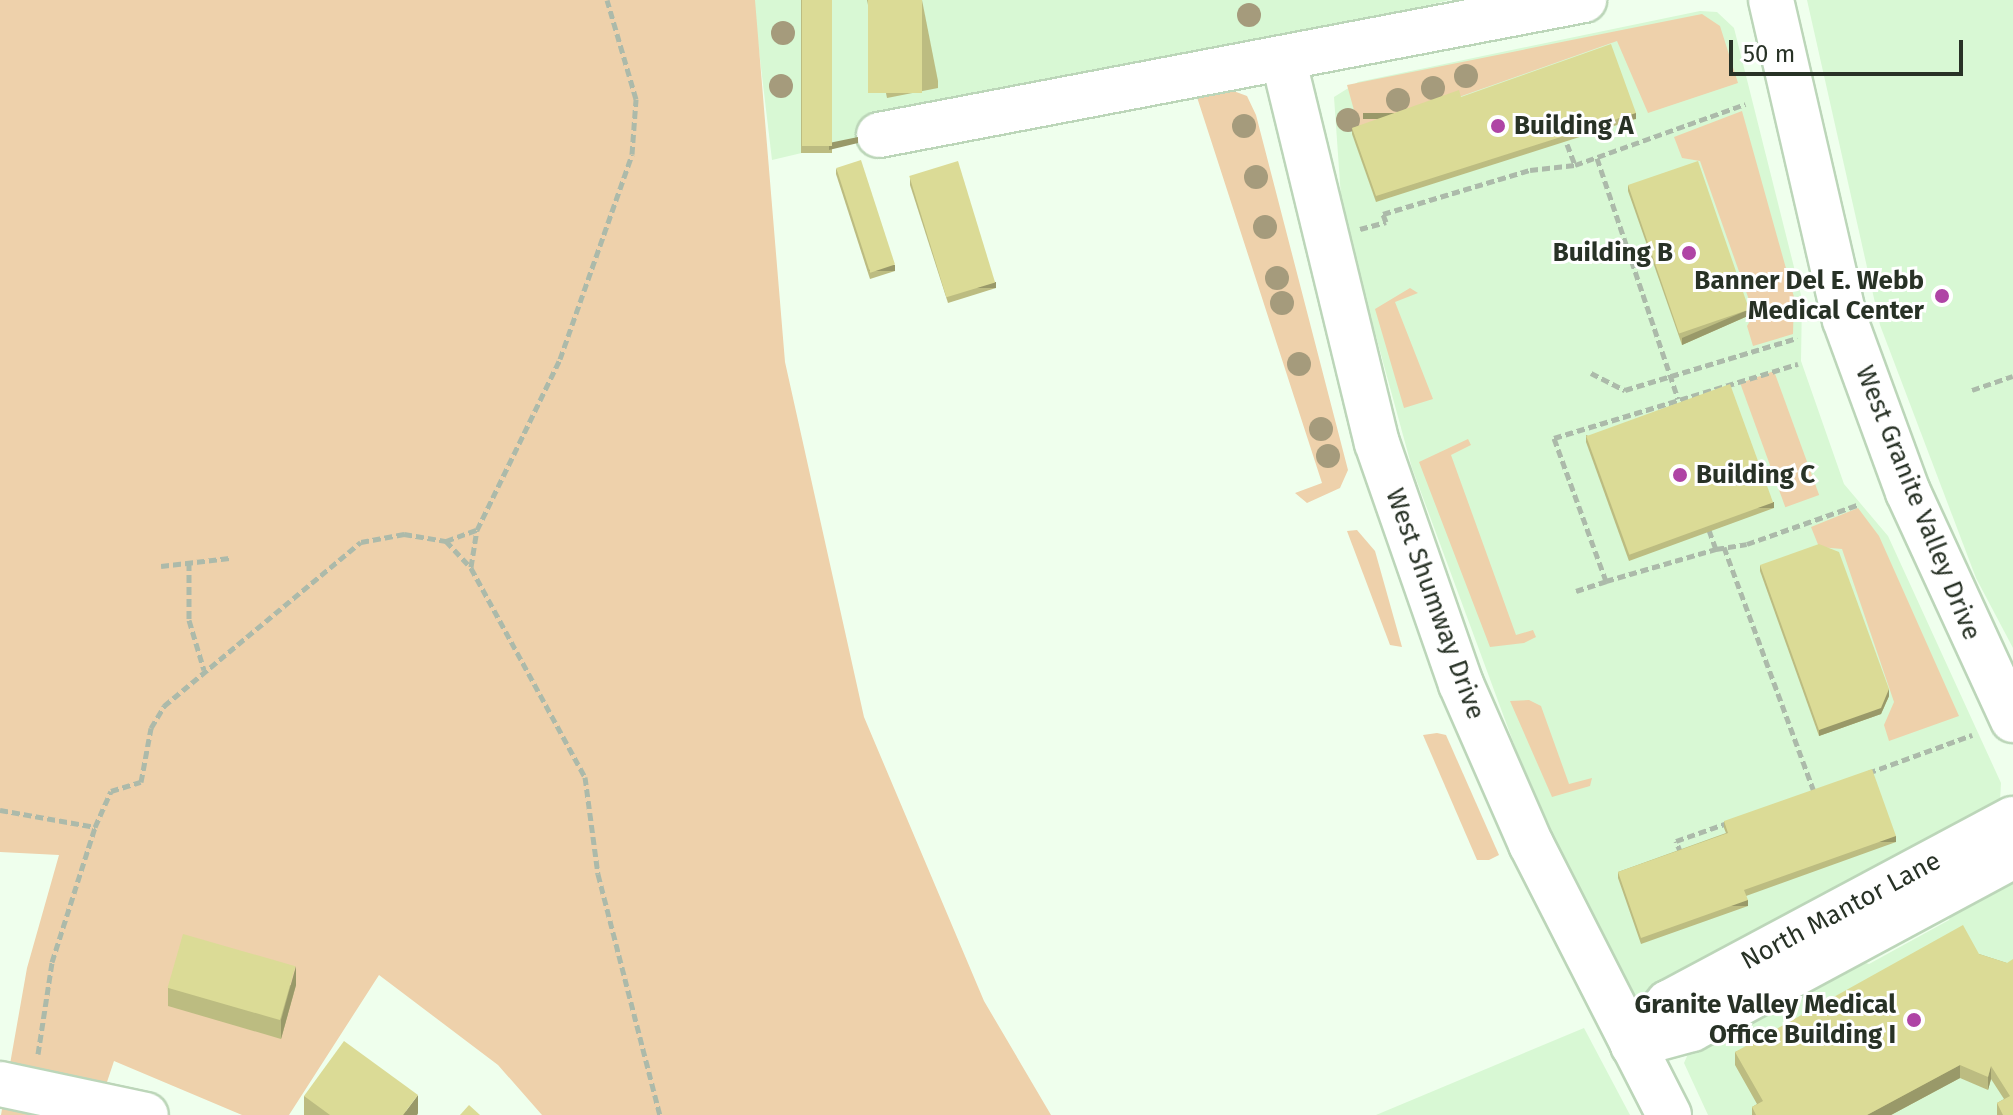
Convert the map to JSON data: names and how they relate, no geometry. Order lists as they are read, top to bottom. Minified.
{"streets":{"street":["West Granite Valley Drive","West Shumway Drive","North Mantor Lane"]},"crossings":[["West Shumway Drive","North Mantor Lane"]],"places":["Building A","Building B","Banner Del E. Webb Medical Center","Building C","Granite Valley Medical Office Building I"],"scale_bar":"50 m"}
